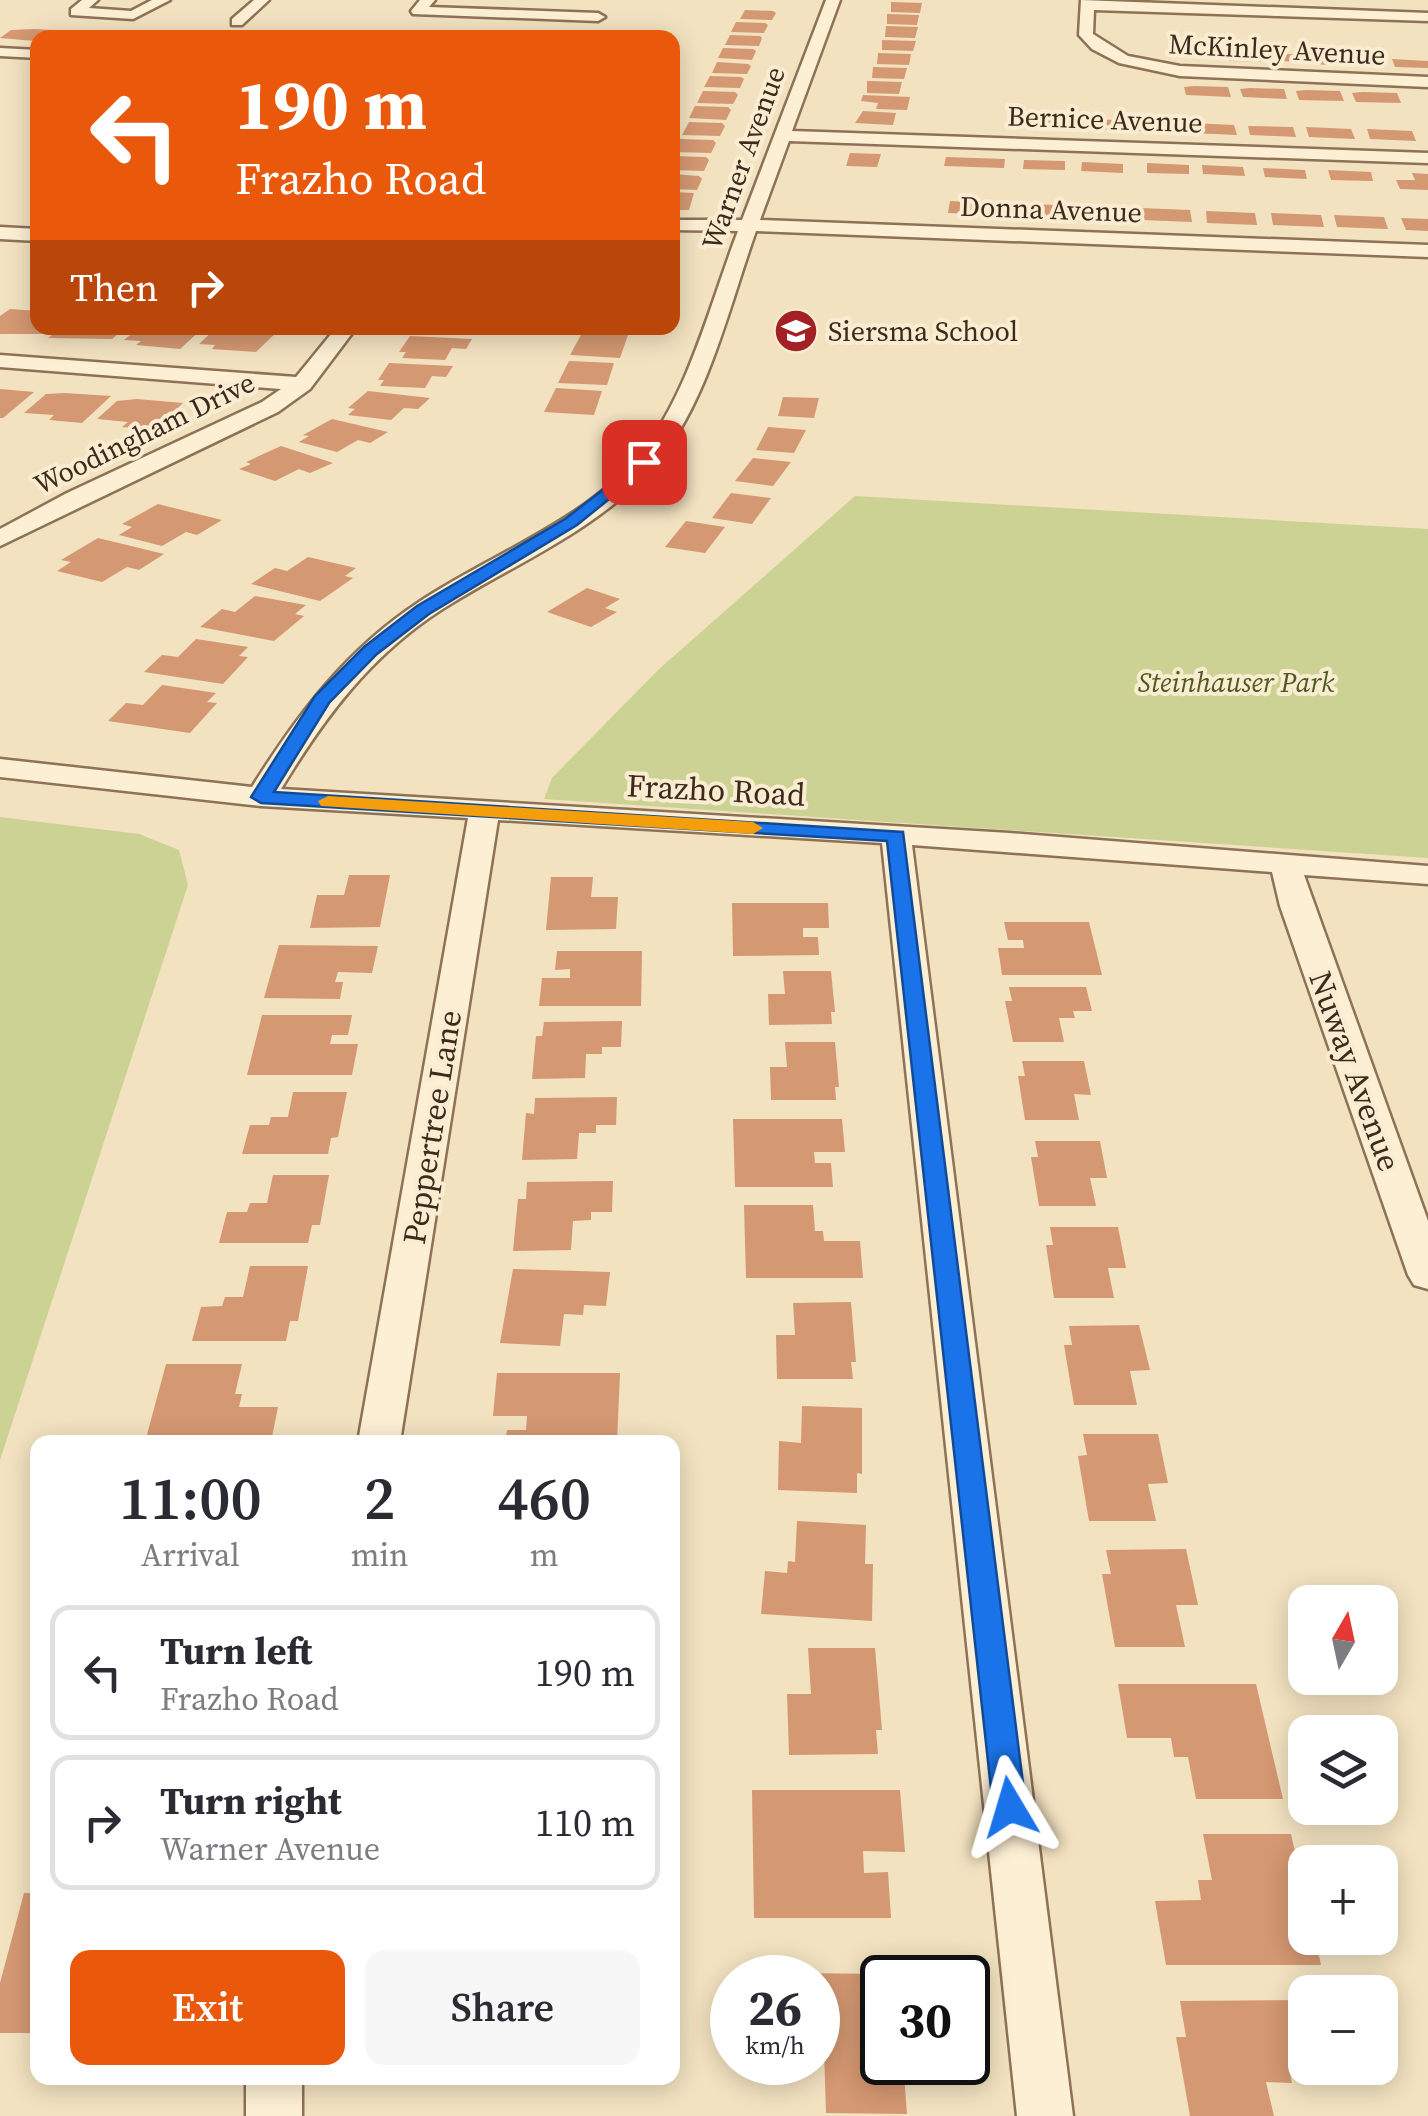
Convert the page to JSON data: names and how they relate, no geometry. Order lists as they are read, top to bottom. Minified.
{"streets":{"street":["McKinley Avenue","Bernice Avenue","Warner Avenue","Donna Avenue","Woodingham Drive","Frazho Road","Nuway Avenue","Peppertree Lane"]},"crossings":[["Bernice Avenue","Warner Avenue"],["Warner Avenue","Donna Avenue"],["Warner Avenue","Frazho Road"],["Frazho Road","Nuway Avenue"],["Frazho Road","Peppertree Lane"]],"parks":["Steinhauser Park"],"places":{"school or university":["Siersma School"]},"north":"top","page":{"turn":["190 m","Frazho Road"],"then":"Then","eta":["11:00","Arrival","2","min","460","m"],"map_buttons":["+","−"],"list":[{"name":"Turn left","note":"Frazho Road","value":"190 m"},{"name":"Turn right","note":"Warner Avenue","value":"110 m"}],"buttons":["Exit","Share"],"speed":"26 km/h","limit":"30"}}
